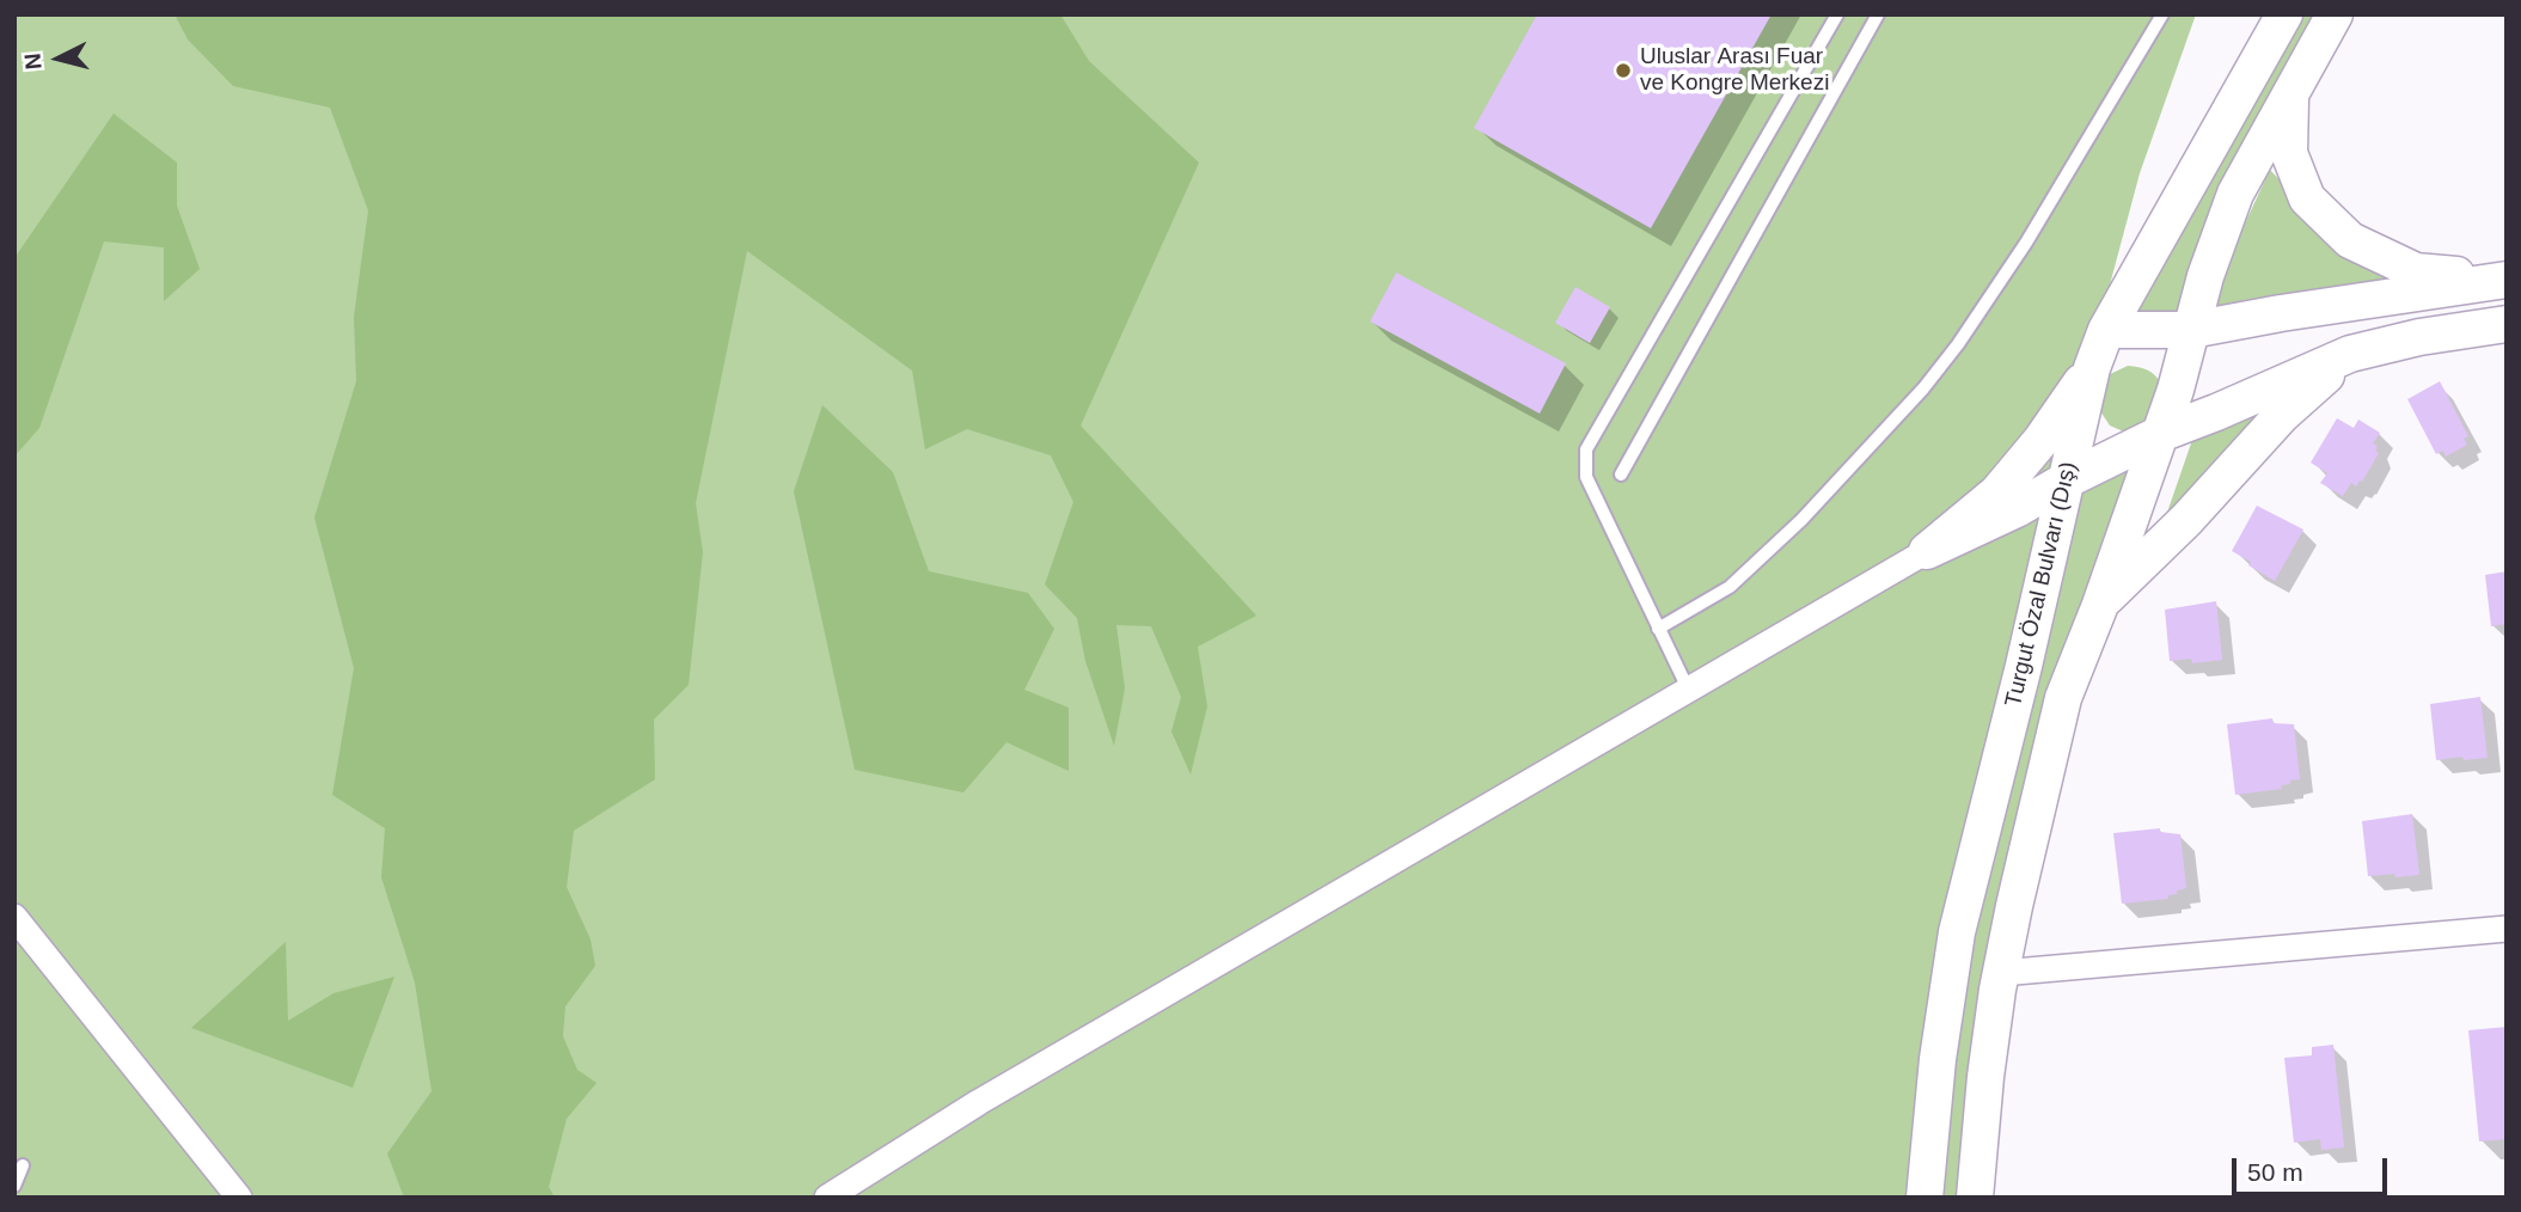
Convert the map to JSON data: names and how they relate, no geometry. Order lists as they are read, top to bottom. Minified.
{"streets":{"main road":["Turgut Özal Bulvarı (Dış)"]},"places":["Uluslar Arası Fuar ve Kongre Merkezi"],"scale_bar":"50 m","north":"left"}
